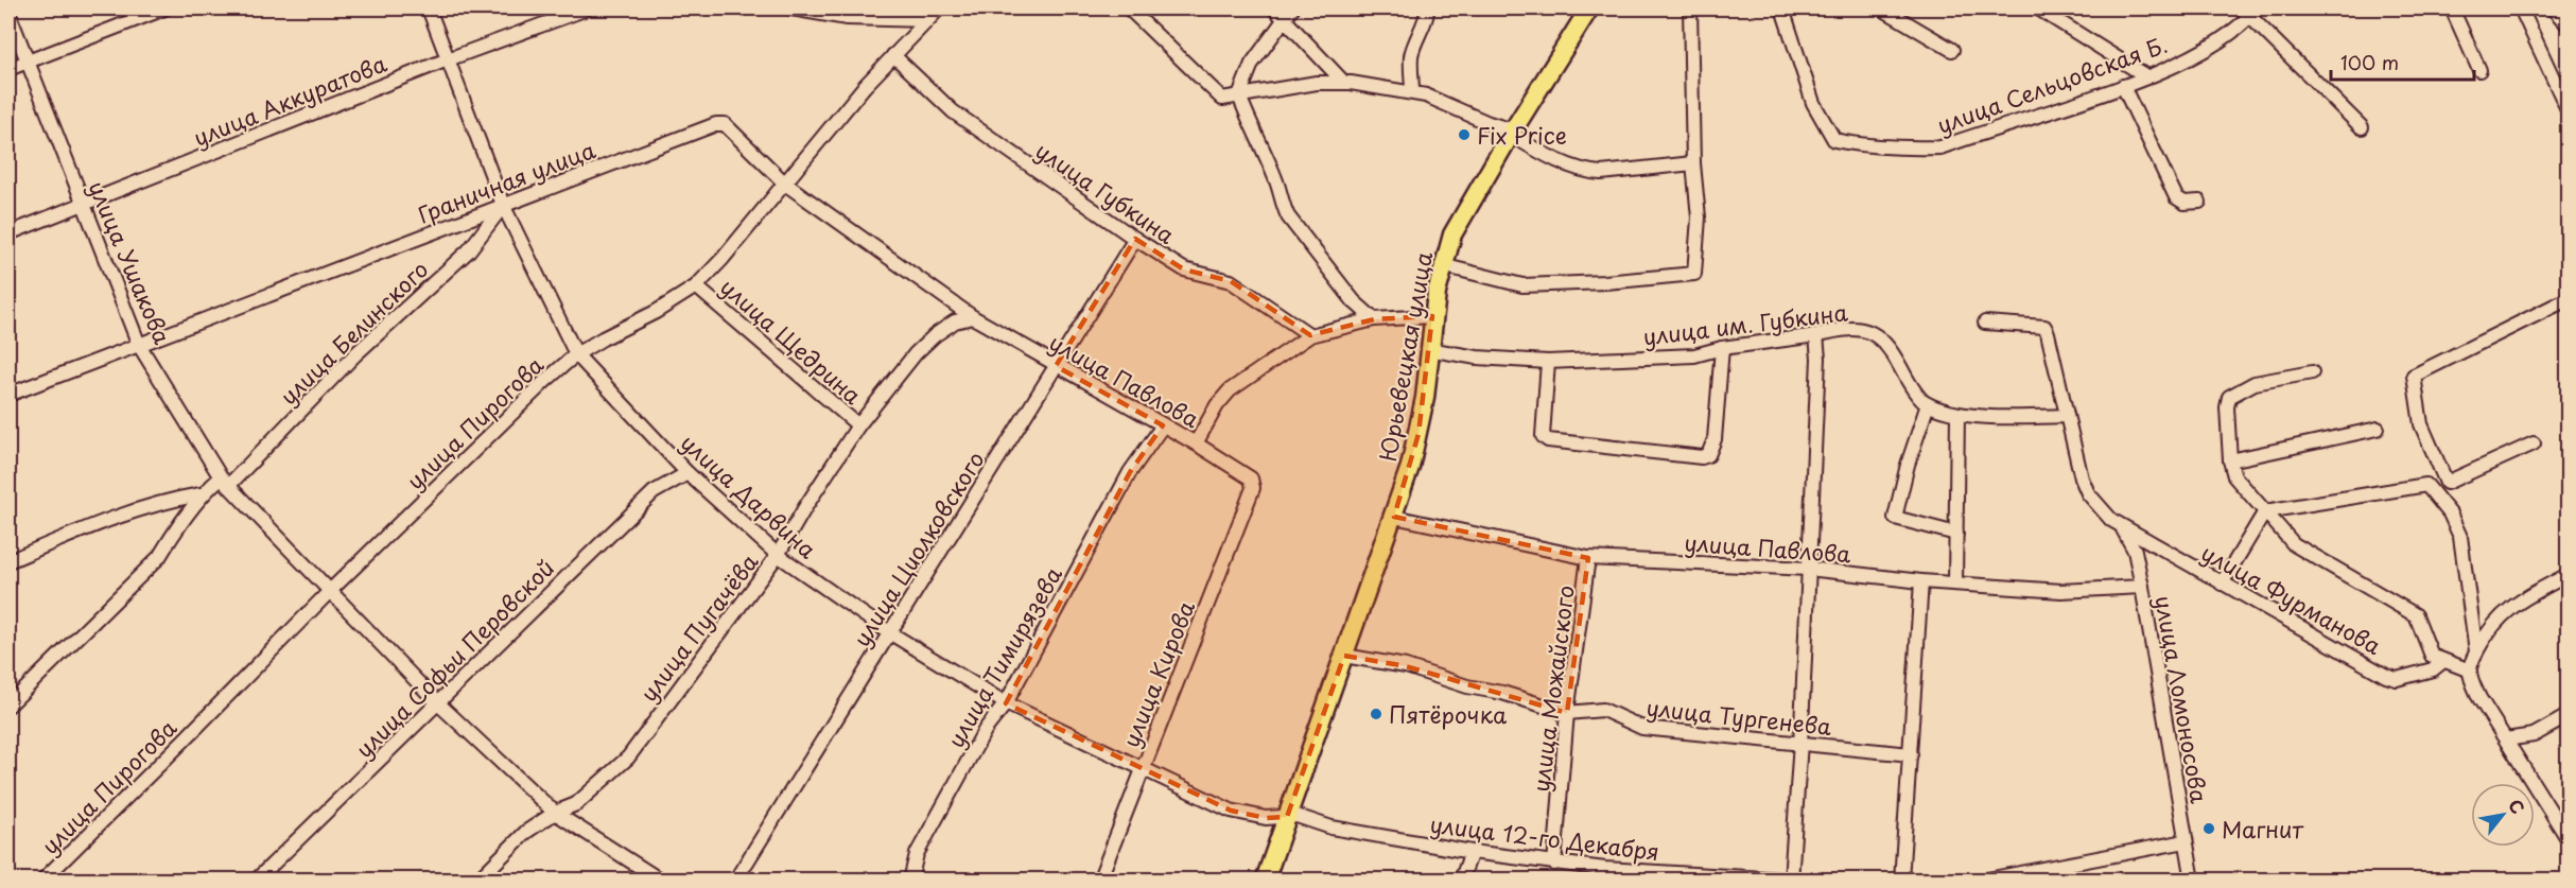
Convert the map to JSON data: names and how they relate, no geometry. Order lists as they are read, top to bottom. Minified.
{"streets":{"main road":["Юрьевецкая улица"],"street":["улица Сельцовская Б.","улица Аккуратова","Граничная улица","улица Губкина","улица Ушакова","улица им. Губкина","улица Белинского","улица Щедрина","улица Павлова","улица Пирогова","улица Дарвина","улица Циолковского","улица Фурманова","улица Пугачёва","улица Тимирязева","улица Софьи Перовской","улица Кирова","улица Можайского","улица Ломоносова","улица Тургенева","улица 12-го Декабря"]},"crossings":[["улица Аккуратова","улица Ушакова"],["улица Аккуратова","улица Дарвина"],["Граничная улица","улица Ушакова"],["Граничная улица","улица Белинского"],["Граничная улица","улица Павлова"],["Граничная улица","улица Пирогова"],["Граничная улица","улица Дарвина"],["Граничная улица","улица Пугачёва"],["улица Губкина","улица Пирогова"],["улица Губкина","улица Циолковского"],["улица Ушакова","улица Белинского"],["улица Ушакова","улица Пирогова"],["улица Ушакова","улица Пугачёва"],["улица Ушакова","улица Софьи Перовской"],["улица им. Губкина","Юрьевецкая улица"],["улица Белинского","улица Дарвина"],["улица Щедрина","улица Пирогова"],["улица Щедрина","улица Пугачёва"],["Юрьевецкая улица","улица Павлова"],["Юрьевецкая улица","улица Дарвина"],["Юрьевецкая улица","улица Тургенева"],["Юрьевецкая улица","улица 12-го Декабря"],["улица Павлова","улица Циолковского"],["улица Павлова","улица Пугачёва"],["улица Павлова","улица Тимирязева"],["улица Павлова","улица Кирова"],["улица Павлова","улица Можайского"],["улица Павлова","улица Ломоносова"],["улица Пирогова","улица Дарвина"],["улица Дарвина","улица Циолковского"],["улица Дарвина","улица Пугачёва"],["улица Дарвина","улица Тимирязева"],["улица Дарвина","улица Софьи Перовской"],["улица Дарвина","улица Кирова"],["улица Дарвина","улица 12-го Декабря"],["улица Фурманова","улица Ломоносова"],["улица Можайского","улица Тургенева"],["улица Можайского","улица 12-го Декабря"]],"places":["Fix Price","Пятёрочка","Магнит"],"scale_bar":"100 m","north":"top right"}
